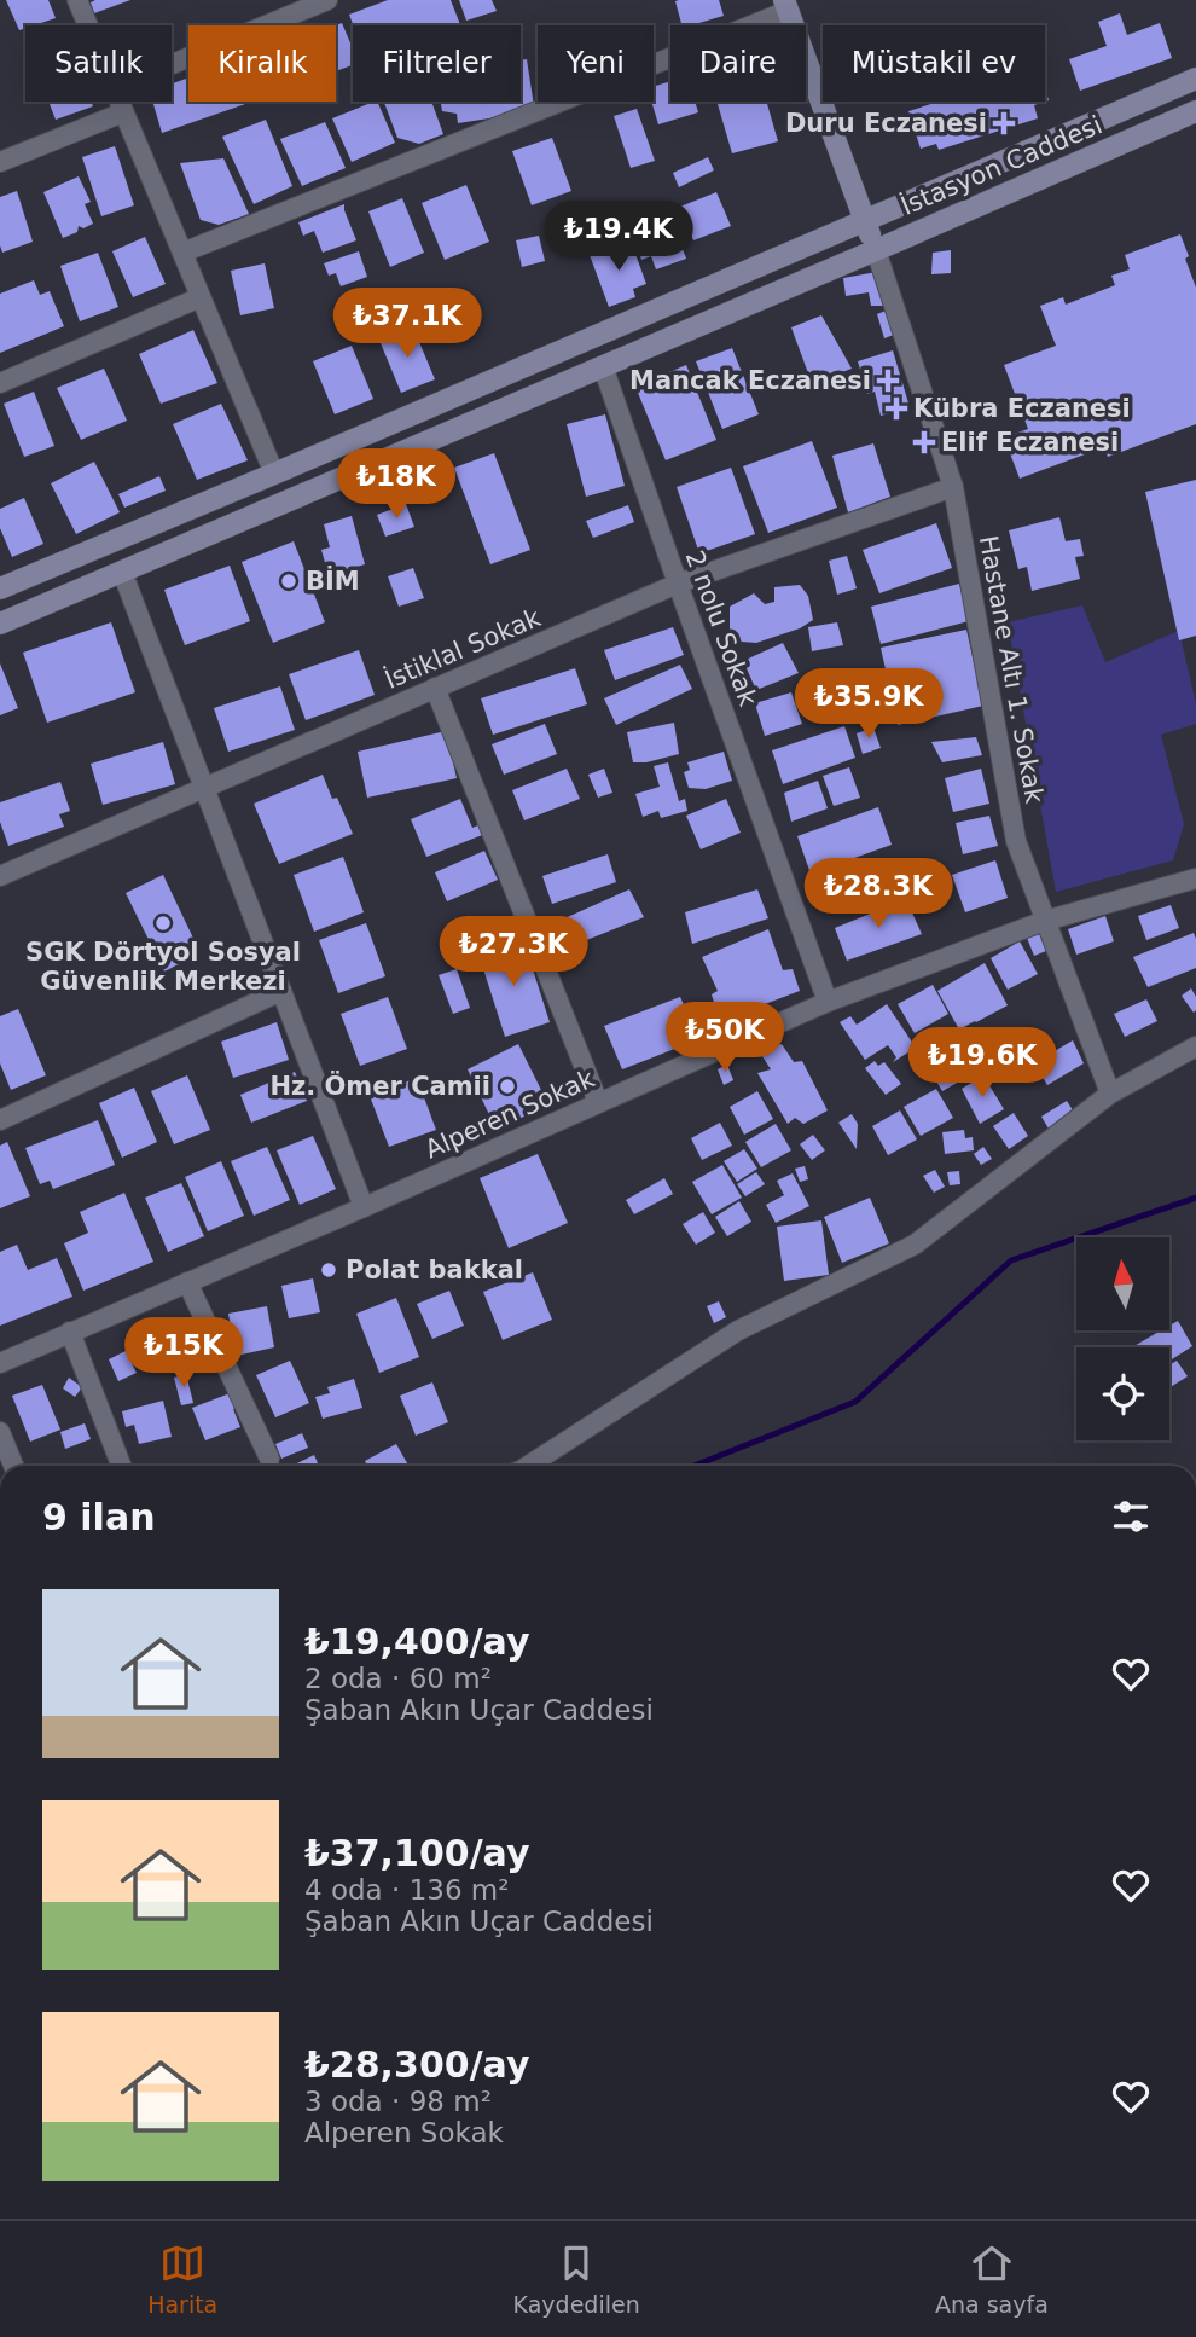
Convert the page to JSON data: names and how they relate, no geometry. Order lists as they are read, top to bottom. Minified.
{"streets":{"main road":["İstasyon Caddesi"],"street":["2 nolu Sokak","İstiklal Sokak","Hastane Altı 1. Sokak","Alperen Sokak"]},"crossings":[["İstasyon Caddesi","2 nolu Sokak"],["İstasyon Caddesi","Hastane Altı 1. Sokak"],["2 nolu Sokak","İstiklal Sokak"],["2 nolu Sokak","Alperen Sokak"],["İstiklal Sokak","Hastane Altı 1. Sokak"],["Hastane Altı 1. Sokak","Alperen Sokak"]],"places":{"health":["Duru Eczanesi","Mancak Eczanesi","Kübra Eczanesi","Elif Eczanesi"],"other":["BİM","SGK Dörtyol Sosyal Güvenlik Merkezi","Hz. Ömer Camii","Polat bakkal"]},"north":"top","page":{"chip":["Satılık","Kiralık","Filtreler","Yeni","Daire","Müstakil ev"],"price":["₺19.4K","₺37.1K","₺18K","₺35.9K","₺28.3K","₺27.3K","₺50K","₺19.6K","₺15K"],"heading":"9 ilan","list":[{"name":"₺19,400/ay","note":"2 oda · 60 m² · Şaban Akın Uçar Caddesi"},{"name":"₺37,100/ay","note":"4 oda · 136 m² · Şaban Akın Uçar Caddesi"},{"name":"₺28,300/ay","note":"3 oda · 98 m² · Alperen Sokak"}],"tabs":["Harita","Kaydedilen","Ana sayfa"]}}
